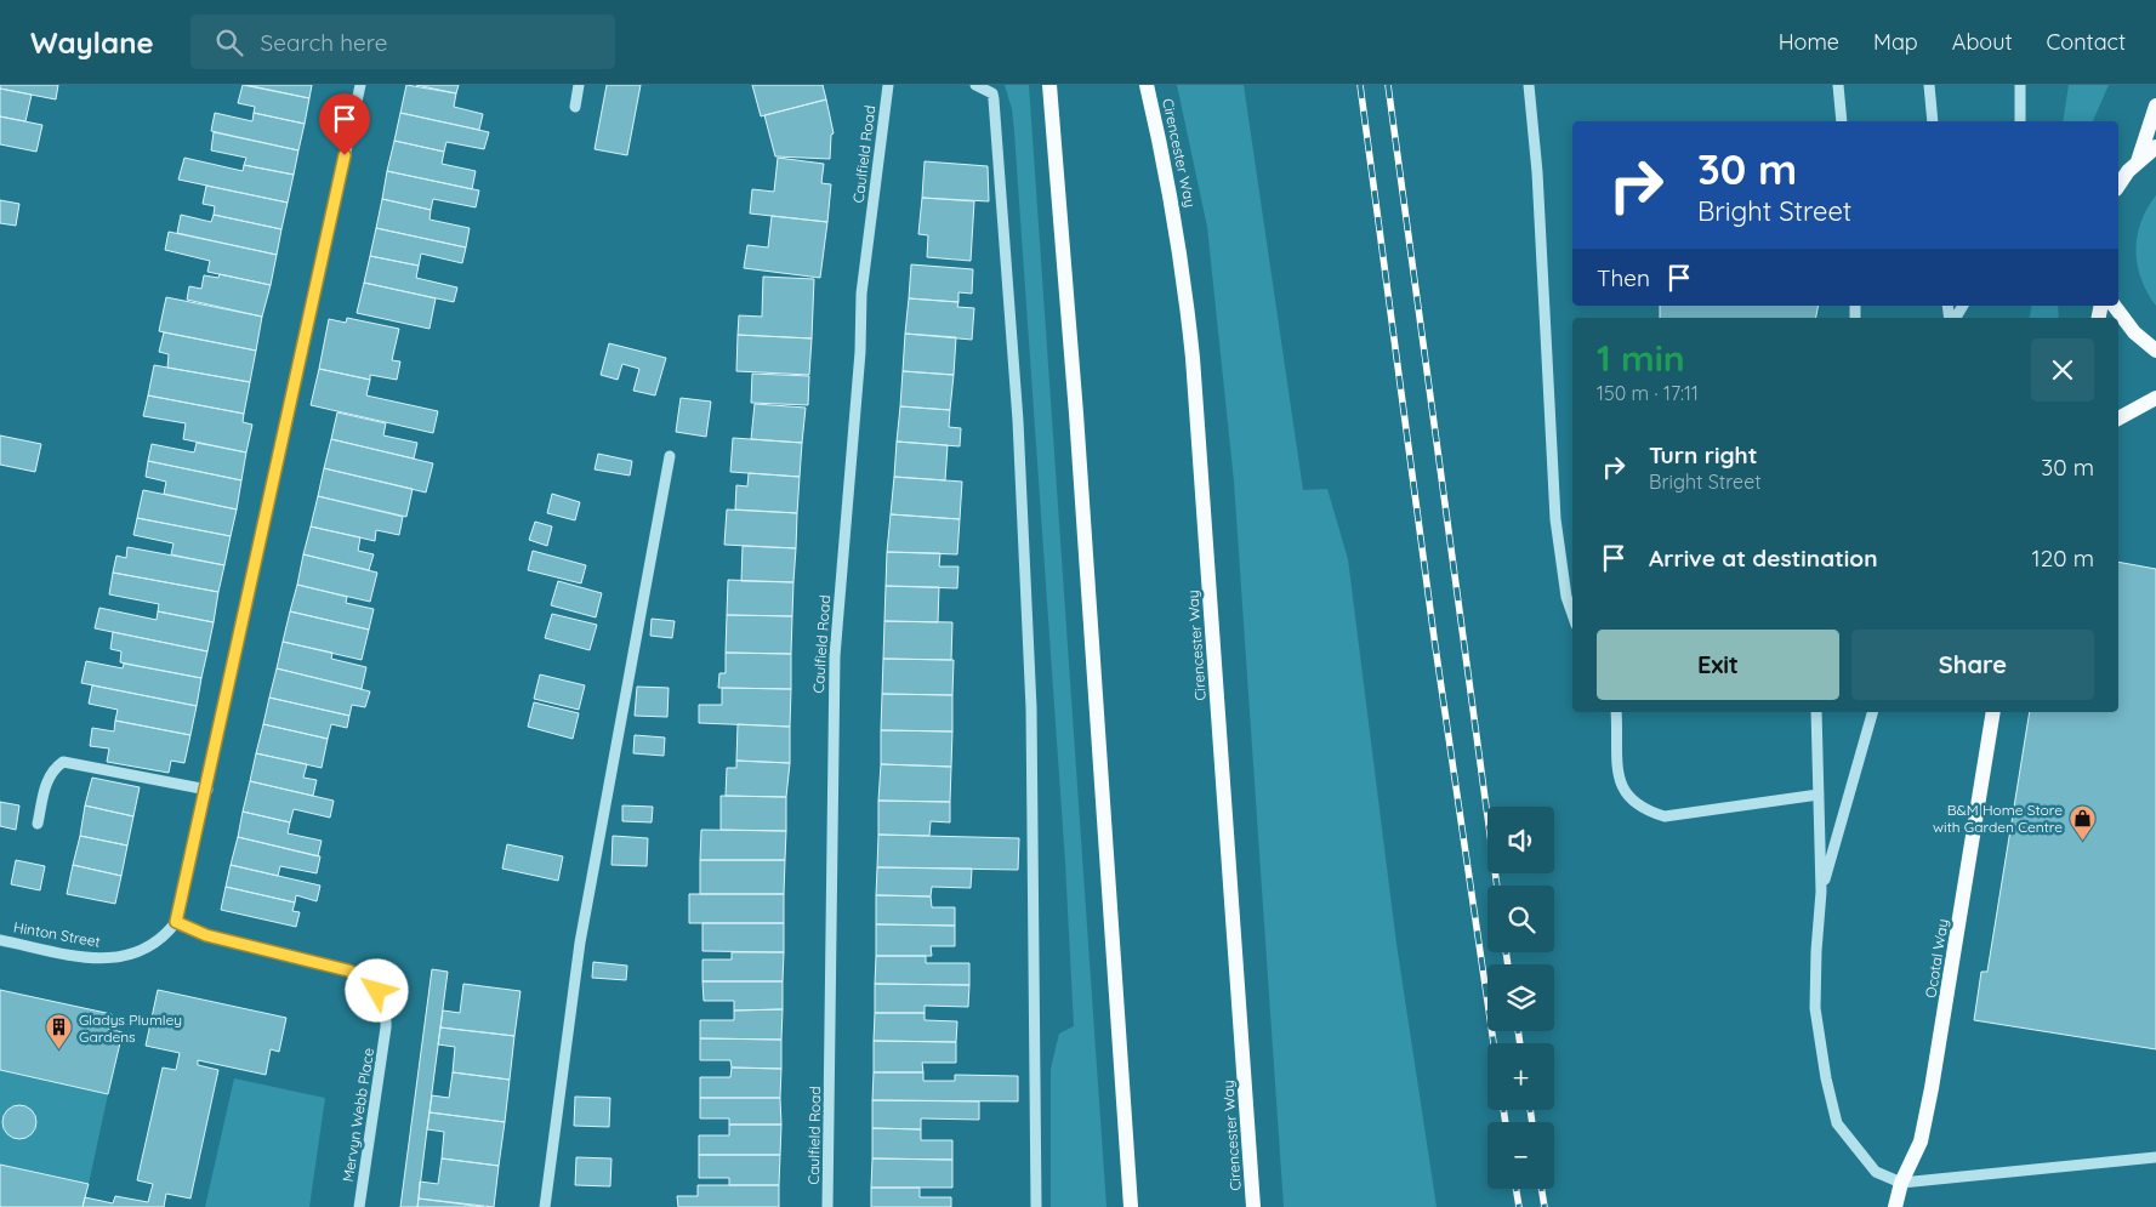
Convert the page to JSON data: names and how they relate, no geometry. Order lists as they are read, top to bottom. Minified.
{"streets":{"main road":["Cirencester Way","Ocotal Way"],"street":["Caulfield Road","Hinton Street","Mervyn Webb Place"]},"crossings":[["Hinton Street","Mervyn Webb Place"]],"places":{"shop":["B&M Home Store with Garden Centre"],"building":["Gladys Plumley Gardens"]},"page":{"header":"Waylane","search":"Search here","nav":["Home","Map","About","Contact"],"turn":["30 m","Bright Street"],"then":"Then","heading":["1 min","150 m · 17:11"],"list":[{"name":"Turn right","note":"Bright Street","value":"30 m"},{"name":"Arrive at destination","value":"120 m"}],"buttons":["Exit","Share"],"map_buttons":["+","−"]}}
